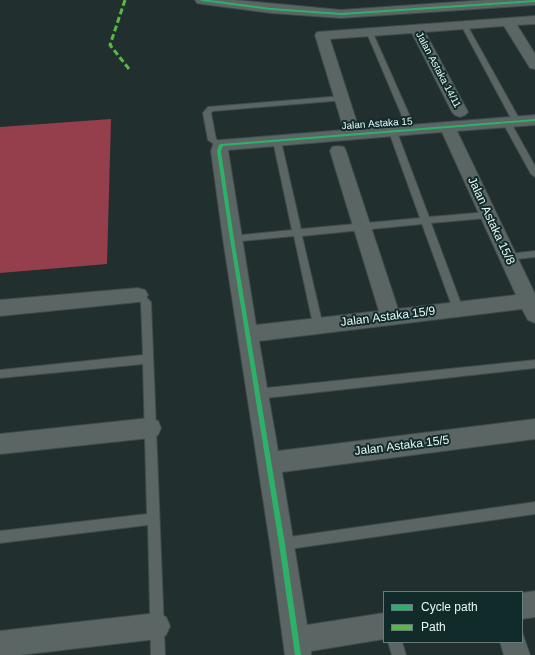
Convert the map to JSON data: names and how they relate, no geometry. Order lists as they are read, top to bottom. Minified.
{"streets":{"street":["Jalan Astaka 14/11","Jalan Astaka 15","Jalan Astaka 15/8","Jalan Astaka 15/9","Jalan Astaka 15/5"]},"crossings":[["Jalan Astaka 15","Jalan Astaka 15/8"],["Jalan Astaka 15/8","Jalan Astaka 15/9"]],"legend":["Cycle path","Path"]}
